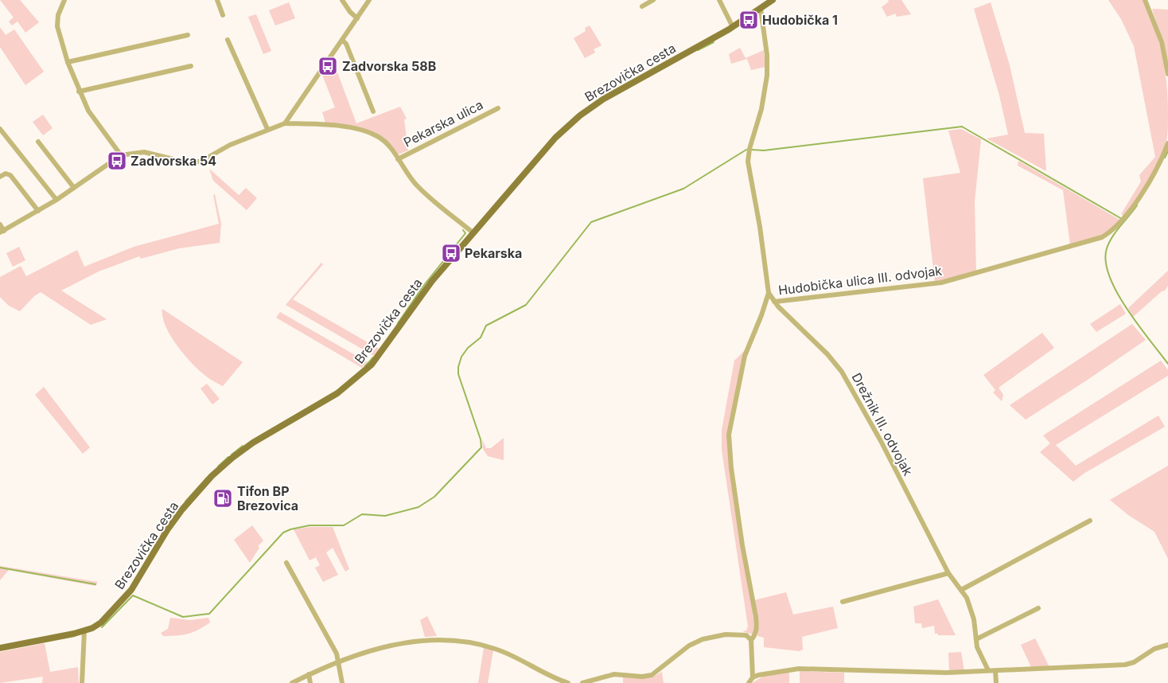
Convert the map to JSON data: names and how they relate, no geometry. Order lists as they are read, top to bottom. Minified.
{"streets":{"main road":["Brezovička cesta"],"street":["Pekarska ulica","Hudobička ulica III. odvojak","Drežnik III. odvojak"]},"crossings":[["Brezovička cesta","Pekarska ulica"],["Brezovička cesta","Hudobička ulica III. odvojak"],["Hudobička ulica III. odvojak","Drežnik III. odvojak"]],"places":{"bus stop":["Hudobička 1","Zadvorska 58B","Zadvorska 54","Pekarska"],"fuel station":["Tifon BP Brezovica"]}}
